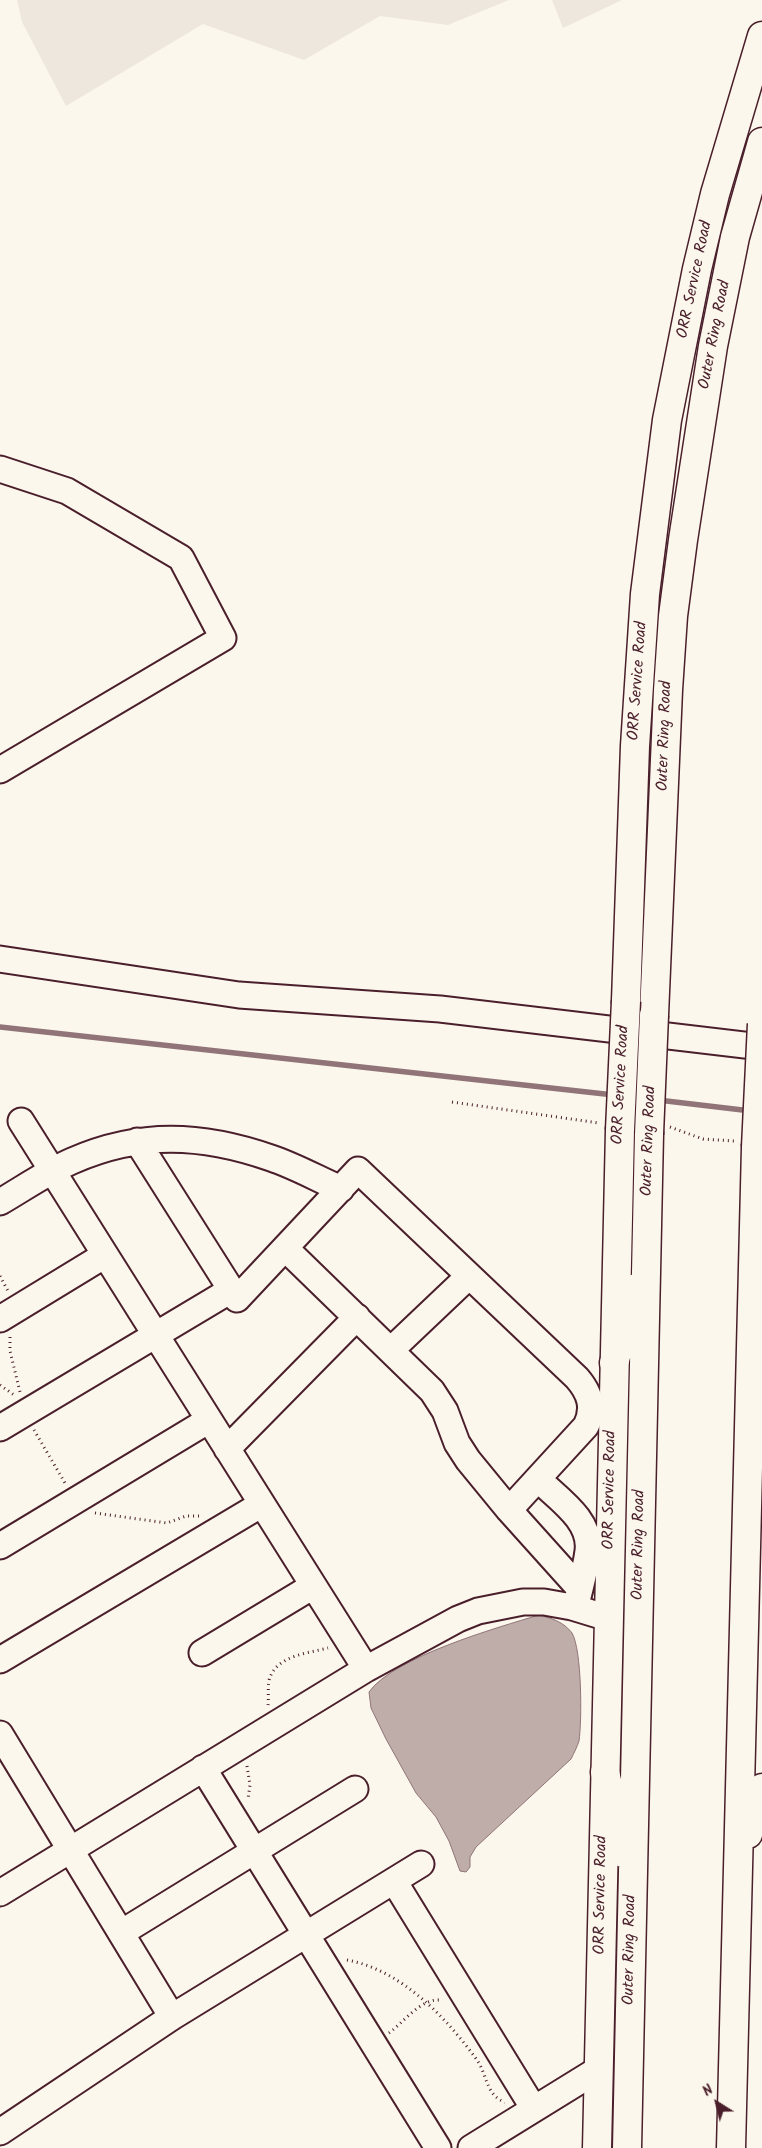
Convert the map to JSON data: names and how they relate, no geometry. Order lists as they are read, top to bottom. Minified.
{"streets":{"main road":["ORR Service Road","Outer Ring Road"]},"north":"top left"}
